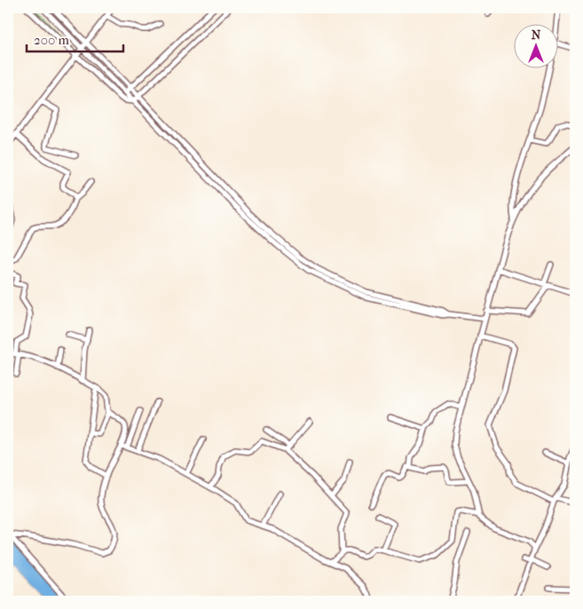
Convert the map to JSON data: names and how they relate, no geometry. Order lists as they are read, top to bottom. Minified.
{"scale_bar":"200 m","north":"top"}
